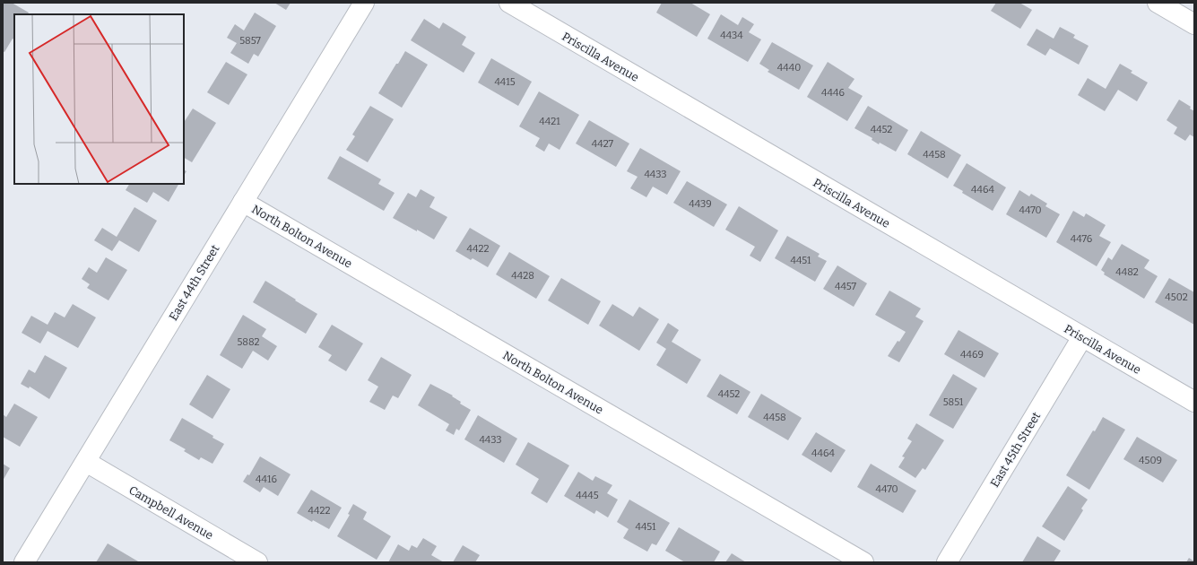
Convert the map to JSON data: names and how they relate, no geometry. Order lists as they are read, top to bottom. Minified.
{"streets":{"street":["Priscilla Avenue","North Bolton Avenue","East 44th Street","East 45th Street","Campbell Avenue"]},"crossings":[["Priscilla Avenue","East 45th Street"],["North Bolton Avenue","East 44th Street"],["East 44th Street","Campbell Avenue"]],"house_numbers":["4434","5857","4440","4415","4446","4421","4452","4427","4458","4433","4464","4439","4470","4476","4422","4451","4482","4428","4457","4502","5882","4469","4452","5851","4458","4433","4464","4509","4416","4470","4445","4422","4451"]}
